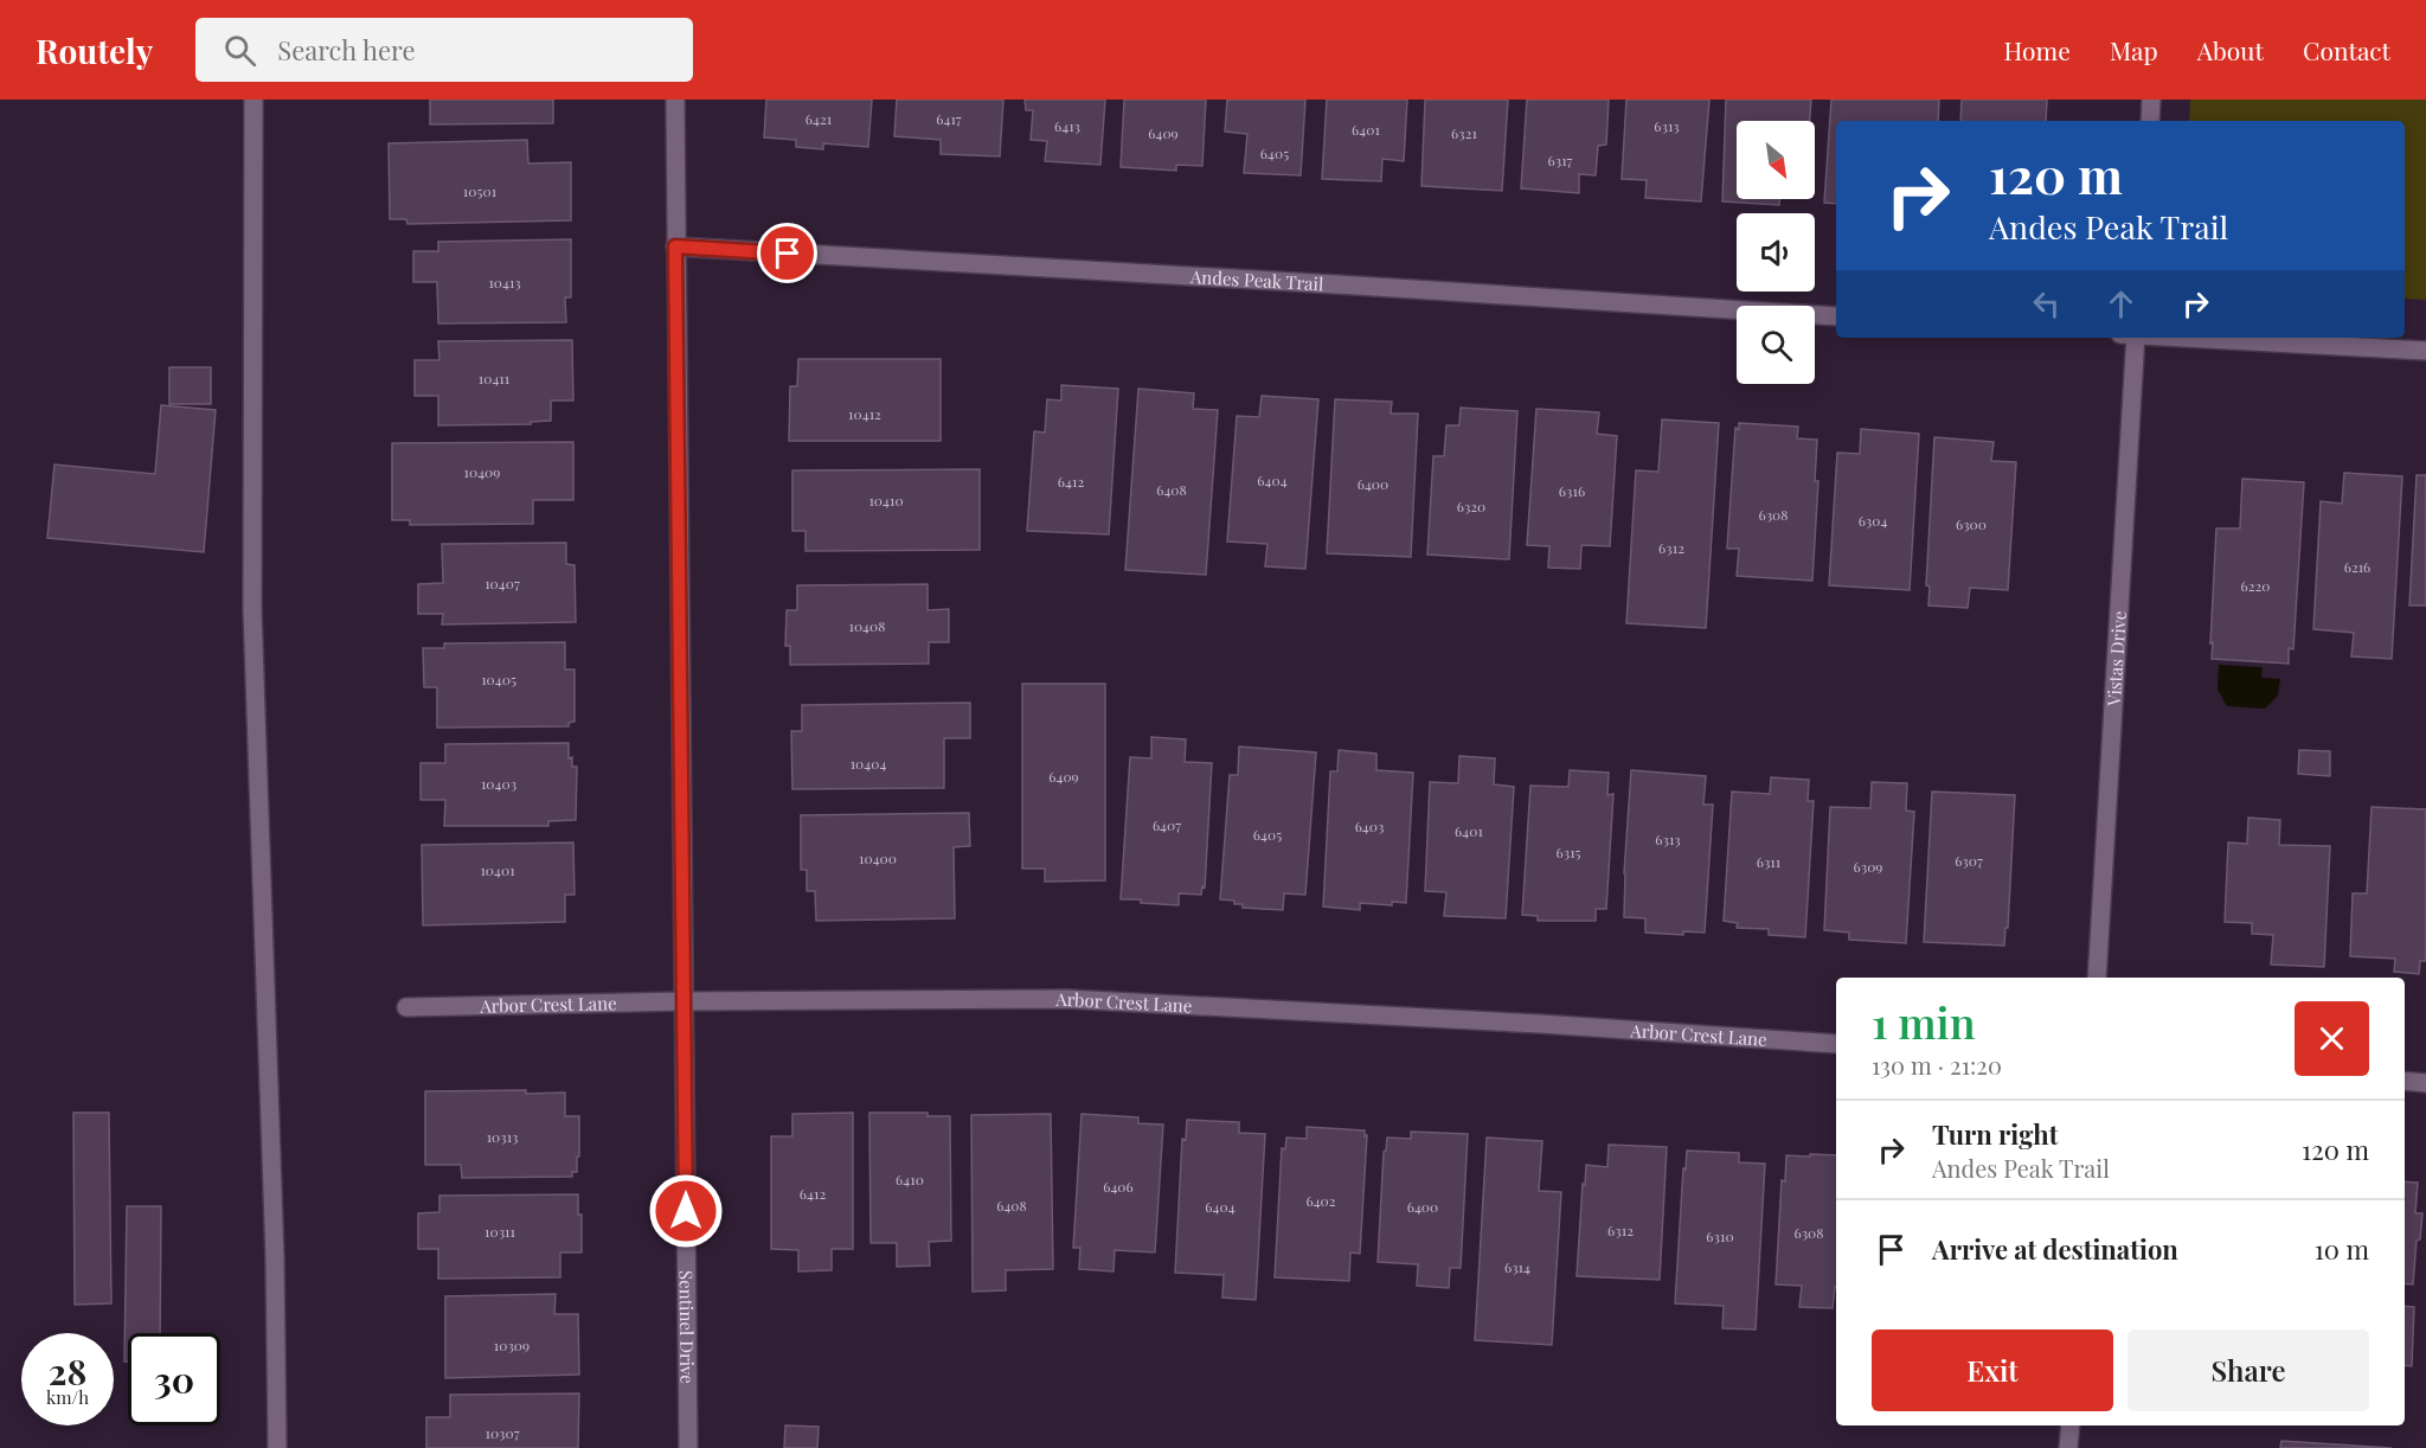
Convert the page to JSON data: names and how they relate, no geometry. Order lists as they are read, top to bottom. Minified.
{"streets":{"street":["Andes Peak Trail","Vistas Drive","Arbor Crest Lane","Sentinel Drive"]},"crossings":[["Andes Peak Trail","Sentinel Drive"],["Arbor Crest Lane","Sentinel Drive"]],"house_numbers":["6421","6417","6413","6313","6401","6409","6321","6405","6317","10501","10413","10411","10412","10409","6404","6412","6400","6408","6316","10410","6320","6308","6304","6300","6312","6216","10407","6220","10408","10405","10404","6409","10403","6407","6403","6401","6405","6313","6315","10400","6307","6311","6309","10401","10313","6410","6406","6412","6402","6408","6404","6400","6312","10311","6308","6310","6314","10309","10307"],"north":"bottom right","page":{"header":"Routely","search":"Search here","nav":["Home","Map","About","Contact"],"turn":["120 m","Andes Peak Trail"],"heading":["1 min","130 m · 21:20"],"list":[{"name":"Turn right","note":"Andes Peak Trail","value":"120 m"},{"name":"Arrive at destination","value":"10 m"}],"buttons":["Exit","Share"],"speed":"28 km/h","limit":"30"}}
